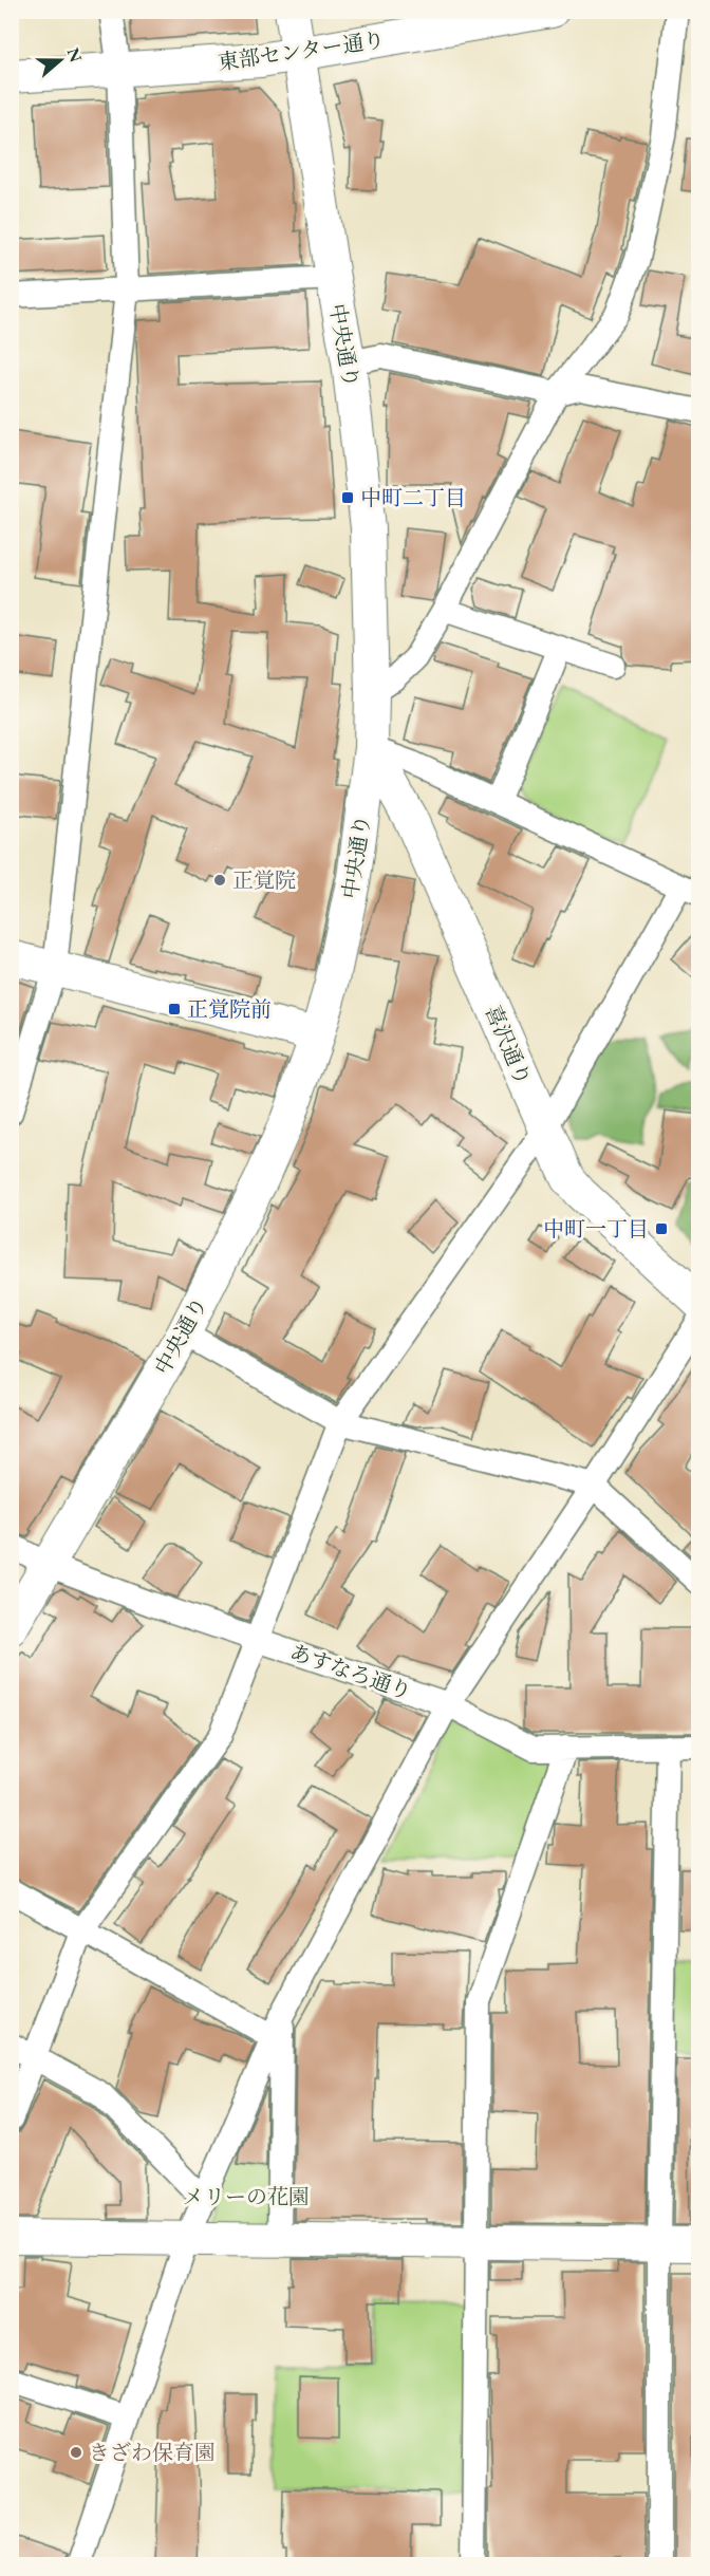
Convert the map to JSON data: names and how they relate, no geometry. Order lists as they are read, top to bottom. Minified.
{"streets":{"street":["東部センター通り","中央通り","喜沢通り","あすなろ通り"]},"crossings":[["東部センター通り","中央通り"],["中央通り","喜沢通り"],["中央通り","あすなろ通り"]],"parks":["メリーの花園"],"places":{"transit":["中町二丁目","正覚院前","中町一丁目"],"other":["正覚院","きざわ保育園"]},"north":"right"}
